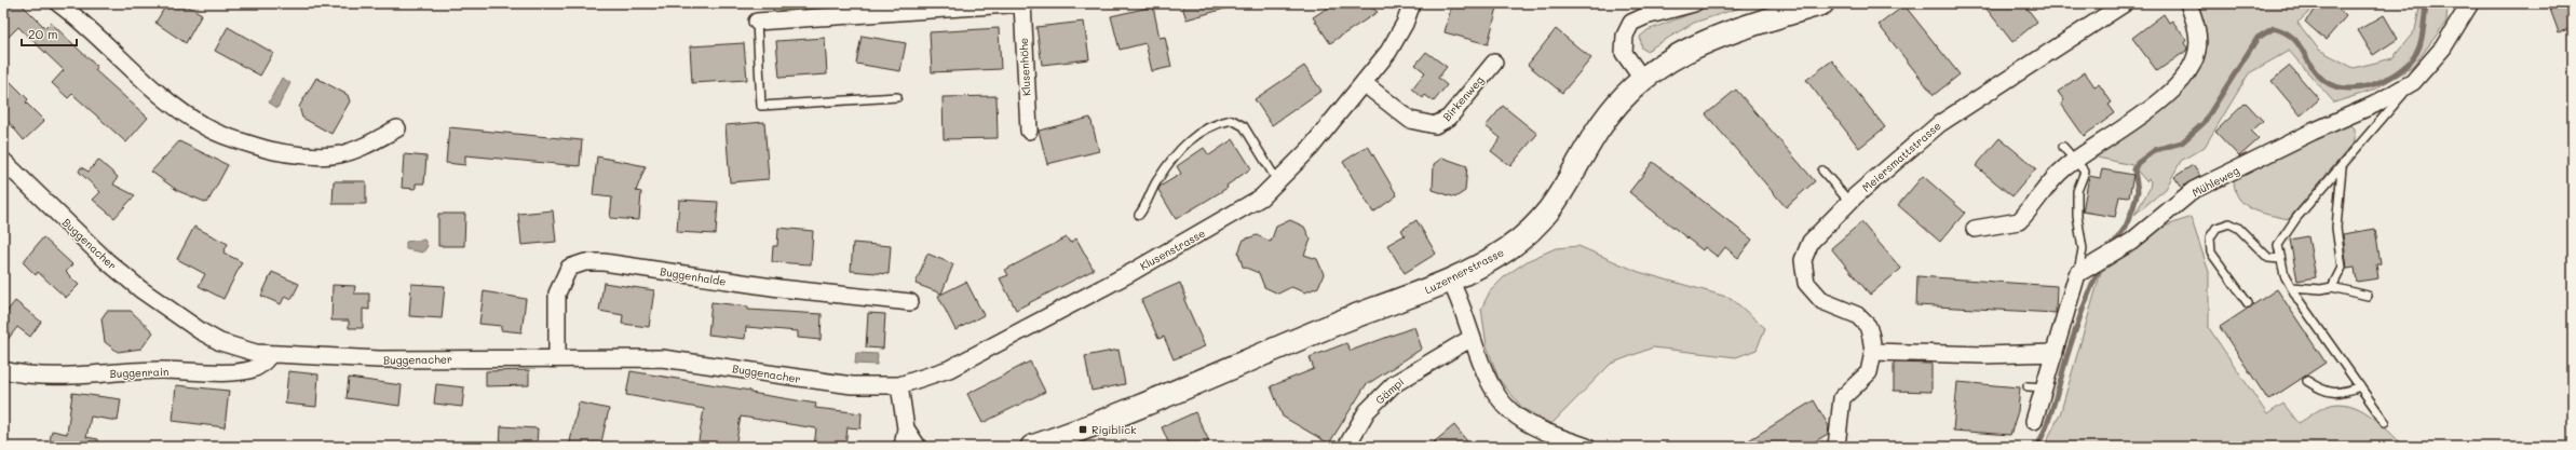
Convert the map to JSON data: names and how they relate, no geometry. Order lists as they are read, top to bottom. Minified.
{"streets":{"main road":["Luzernerstrasse"],"street":["Klusenhöhe","Birkenweg","Meiersmattstrasse","Mühleweg","Buggenacher","Klusenstrasse","Buggenhalde","Buggenrain","Gämpi"]},"crossings":[["Birkenweg","Klusenstrasse"],["Buggenacher","Klusenstrasse"],["Buggenacher","Buggenhalde"],["Buggenacher","Buggenrain"]],"places":{"transit":["Rigiblick"]},"scale_bar":"20 m"}
